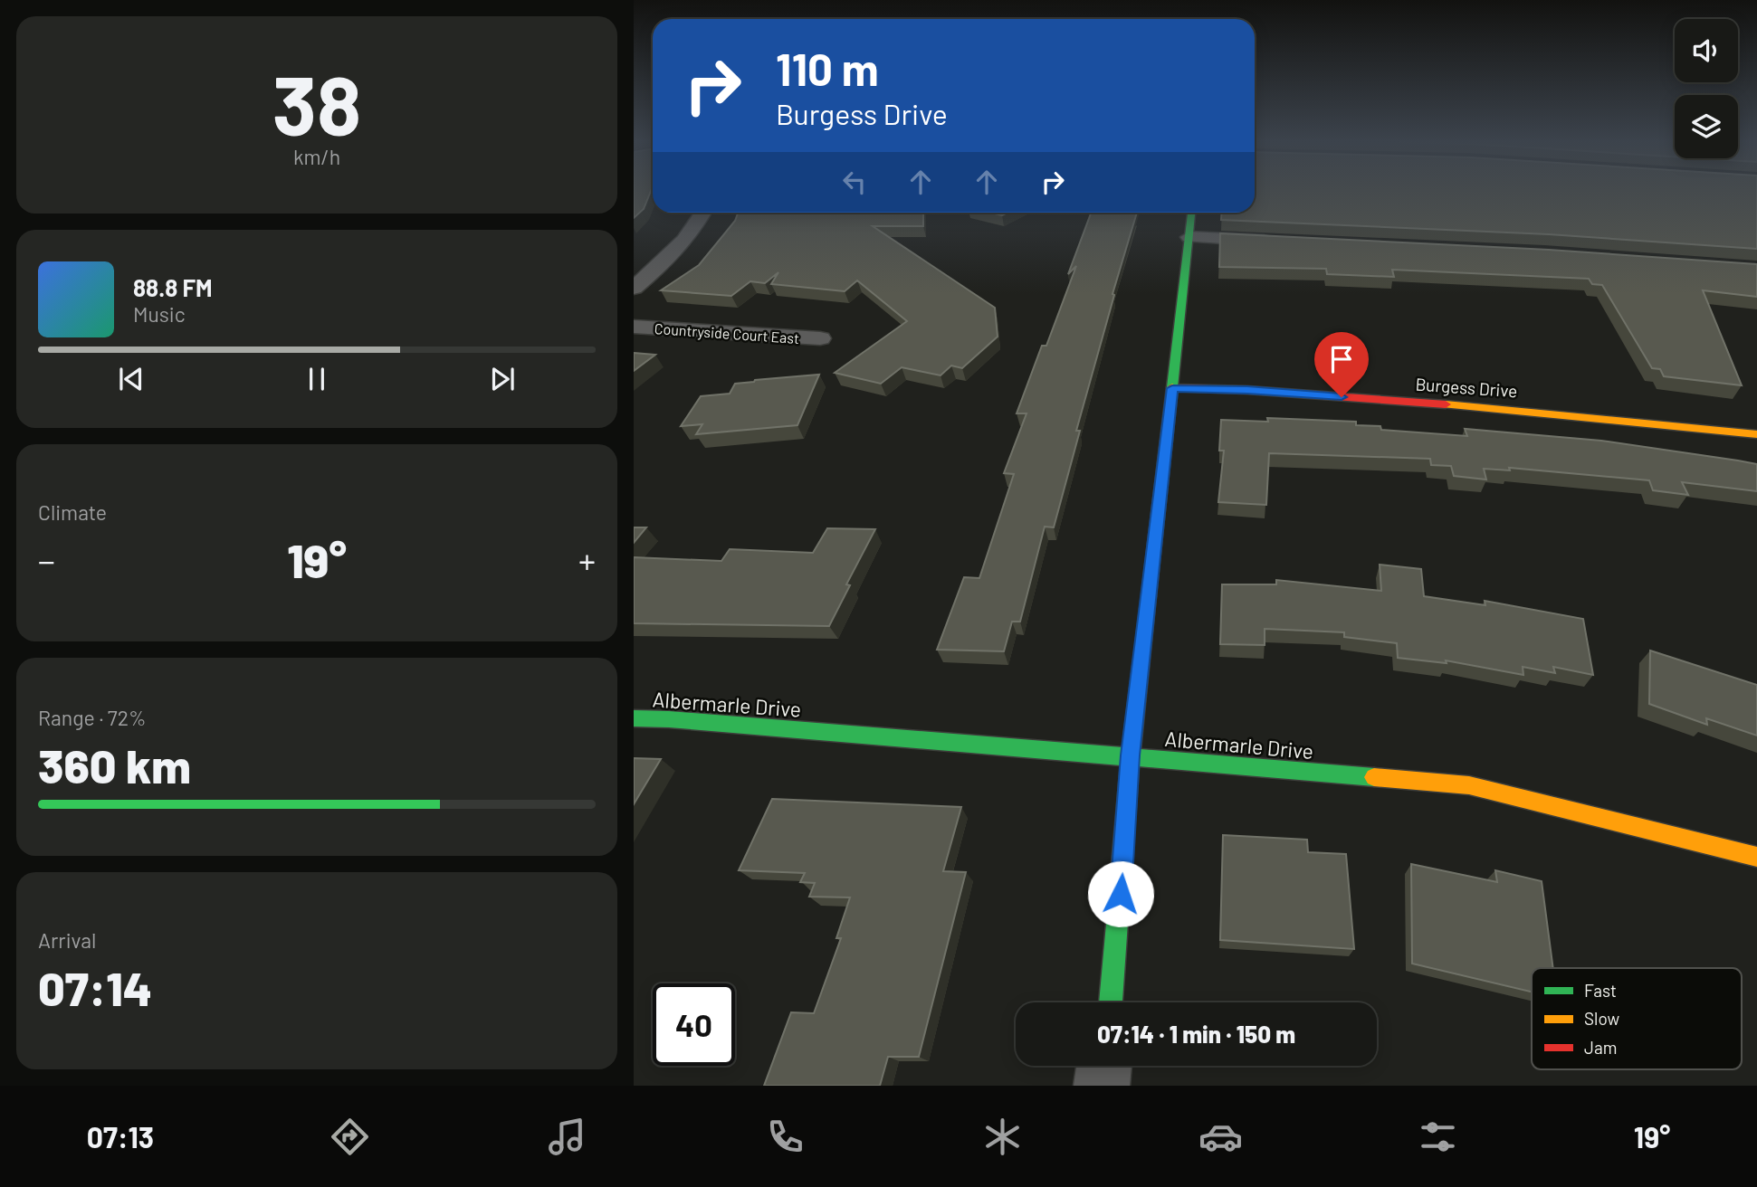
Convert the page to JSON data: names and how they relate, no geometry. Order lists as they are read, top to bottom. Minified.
{"streets":{"street":["Countryside Court East","Burgess Drive","Albermarle Drive"]},"legend":["Fast","Slow","Jam"],"page":{"tile":[["38","km/h"],"Climate",["Range · 72%","360 km"],["Arrival","07:14"]],"turn":["110 m","Burgess Drive"],"song":["88.8 FM","Music"],"heat":["−","19°","+"],"limit":"40","trip":"07:14 · 1 min · 150 m","tabs":["07:13","19°"]}}
